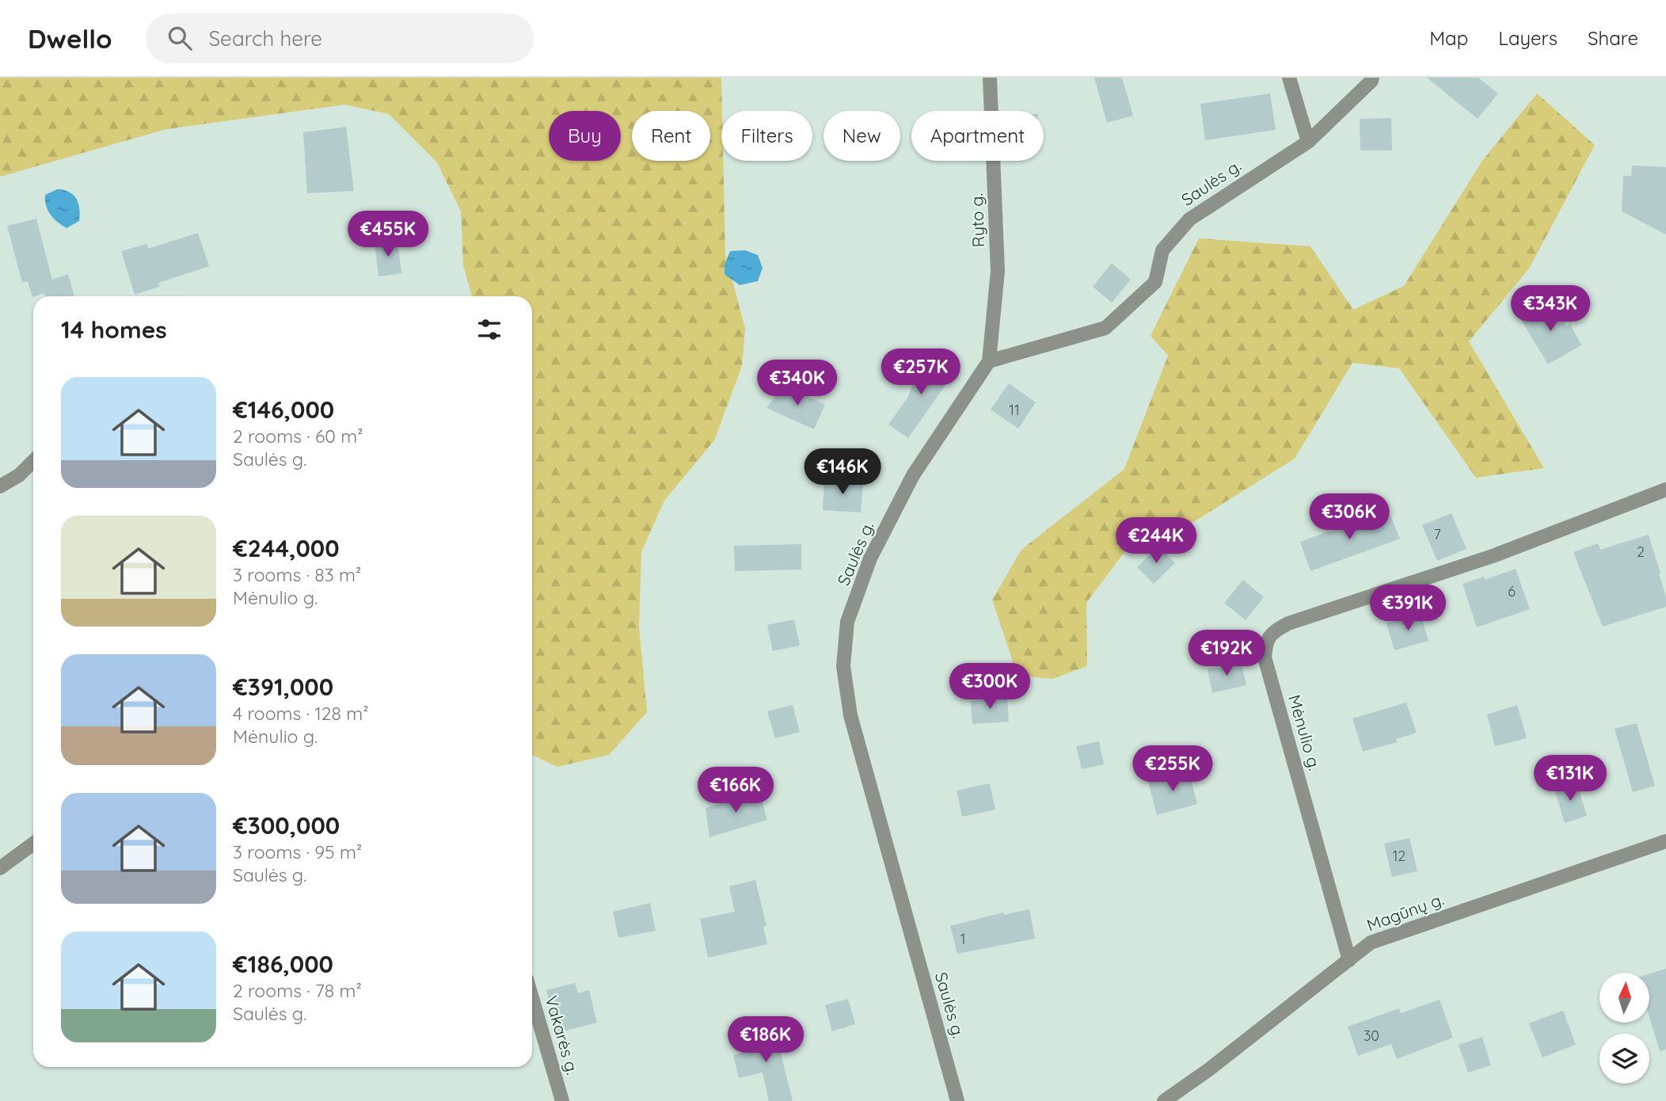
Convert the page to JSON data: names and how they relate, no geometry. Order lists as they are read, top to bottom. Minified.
{"streets":{"street":["Saulės g.","Ryto g.","Mėnulio g.","Magūnų g.","Vakarės g."]},"crossings":[["Saulės g.","Ryto g."],["Mėnulio g.","Magūnų g."]],"house_numbers":["11","7","2","6","12","1","30"],"north":"top","page":{"header":"Dwello","search":"Search here","nav":["Map","Layers","Share"],"chip":["Buy","Rent","Filters","New","Apartment"],"price":["€455K","€343K","€257K","€340K","€146K","€306K","€244K","€391K","€192K","€300K","€255K","€131K","€166K","€186K"],"heading":"14 homes","list":[{"name":"€146,000","note":"2 rooms · 60 m² · Saulės g."},{"name":"€244,000","note":"3 rooms · 83 m² · Mėnulio g."},{"name":"€391,000","note":"4 rooms · 128 m² · Mėnulio g."},{"name":"€300,000","note":"3 rooms · 95 m² · Saulės g."},{"name":"€186,000","note":"2 rooms · 78 m² · Saulės g."}]}}
